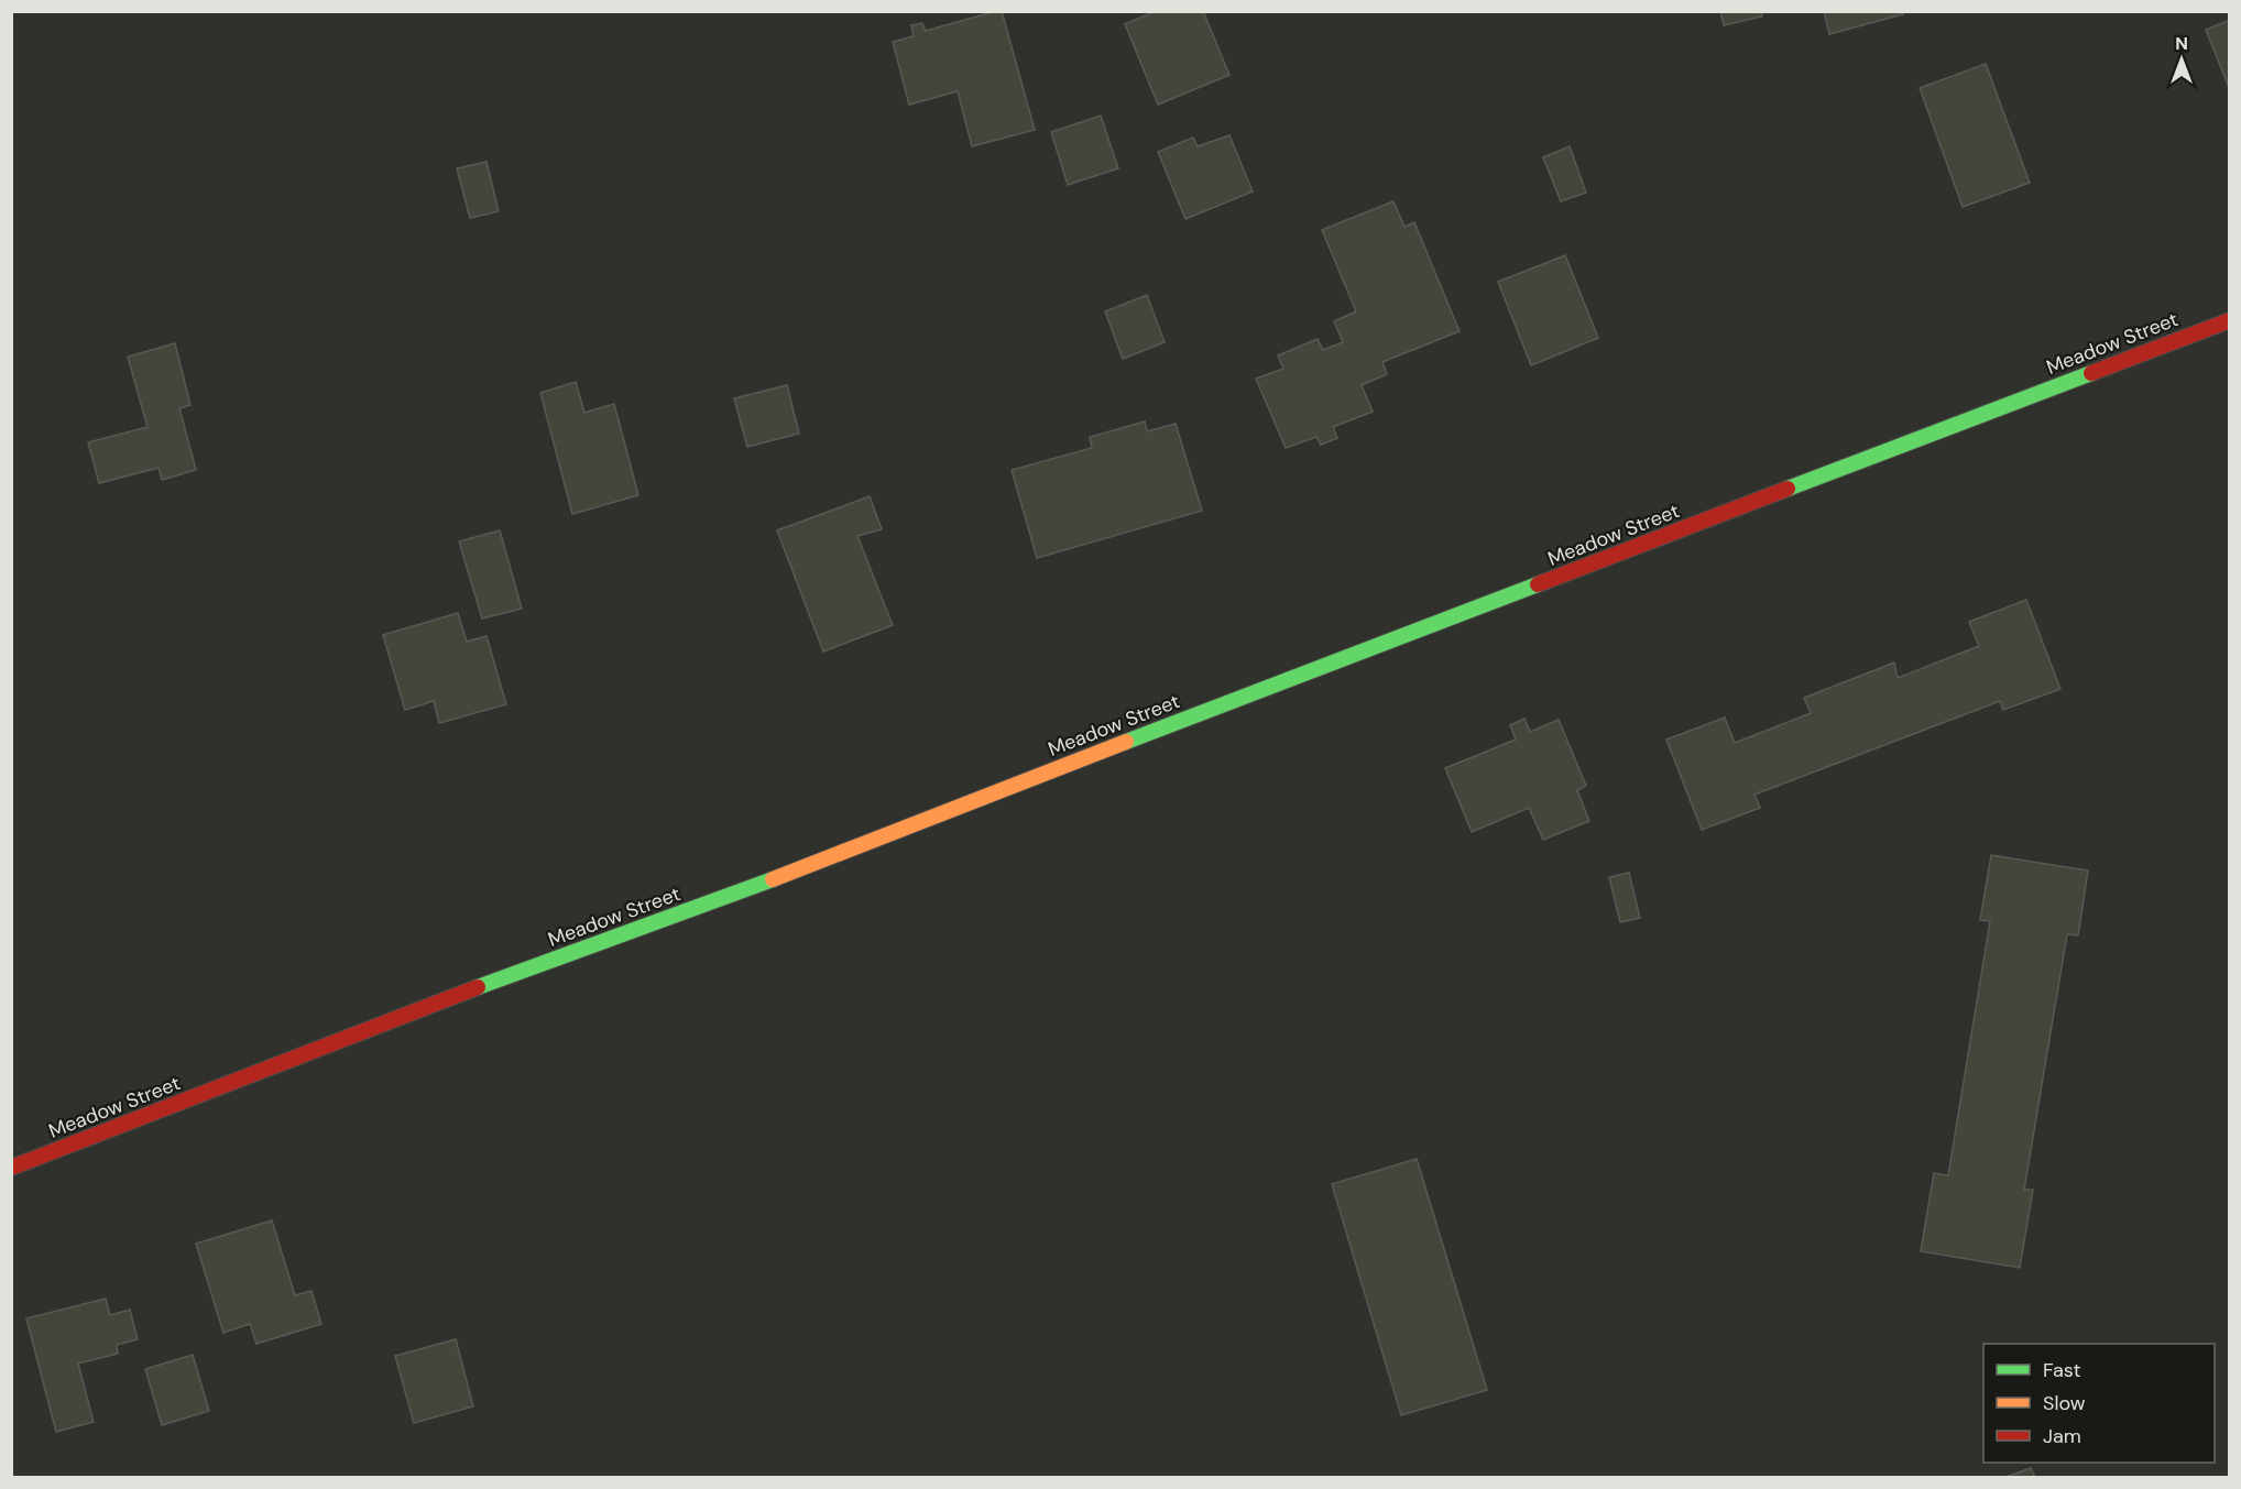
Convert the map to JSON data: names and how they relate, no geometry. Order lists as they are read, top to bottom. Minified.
{"streets":{"street":["Meadow Street"]},"legend":["Fast","Slow","Jam"],"north":"top"}
